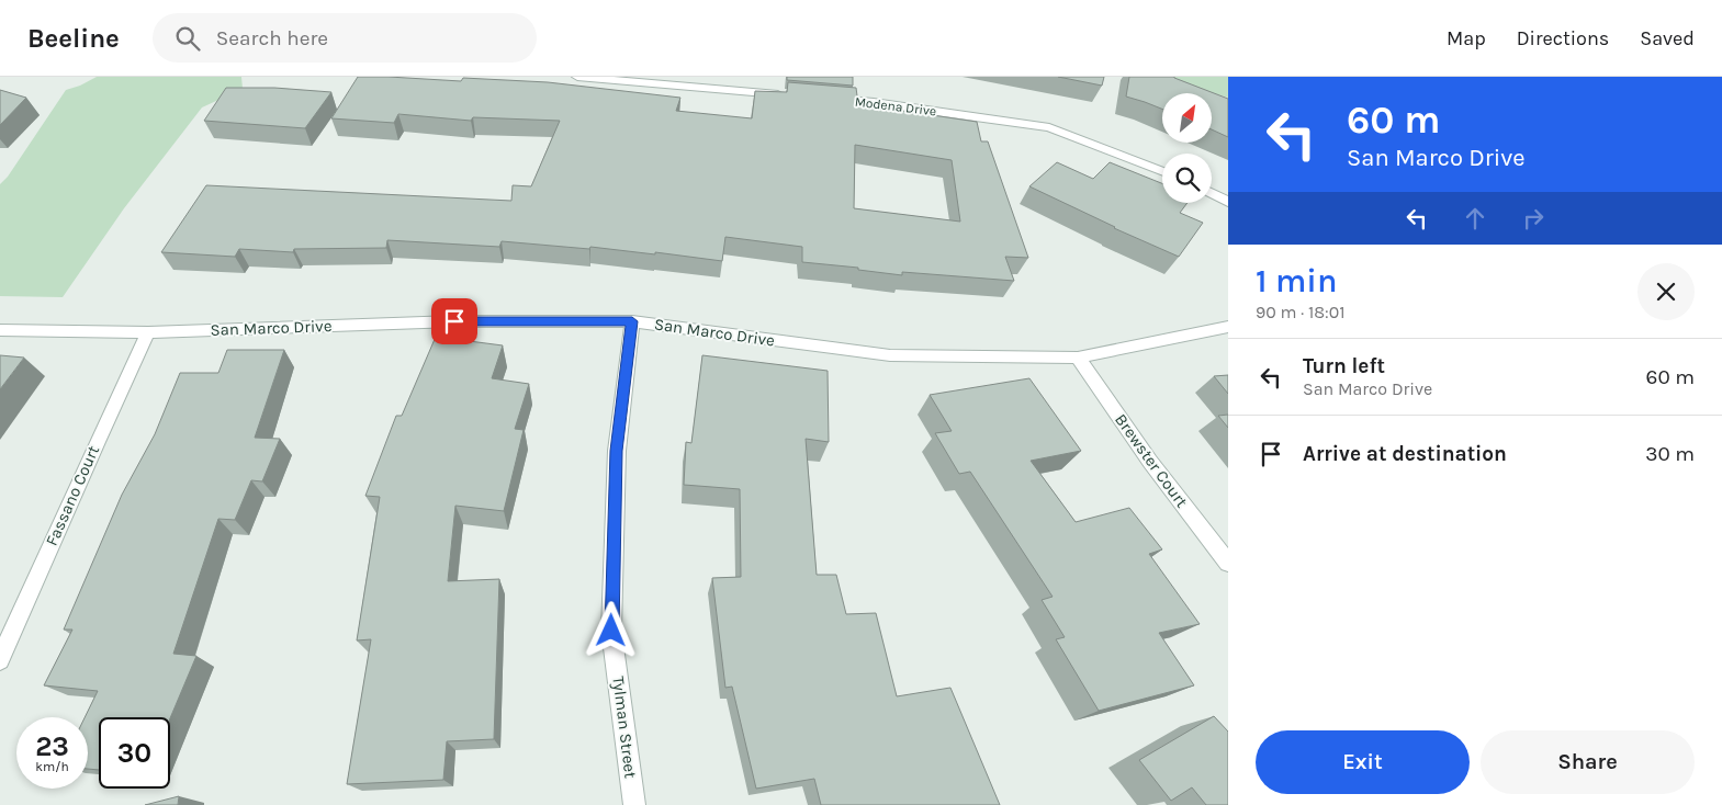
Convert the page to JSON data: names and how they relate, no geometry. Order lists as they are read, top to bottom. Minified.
{"streets":{"street":["Modena Drive","San Marco Drive","Brewster Court","Fassano Court","Tylman Street"]},"crossings":[["San Marco Drive","Brewster Court"],["San Marco Drive","Fassano Court"],["San Marco Drive","Tylman Street"]],"north":"top right","page":{"header":"Beeline","search":"Search here","nav":["Map","Directions","Saved"],"turn":["60 m","San Marco Drive"],"heading":["1 min","90 m · 18:01"],"list":[{"name":"Turn left","note":"San Marco Drive","value":"60 m"},{"name":"Arrive at destination","value":"30 m"}],"speed":"23 km/h","limit":"30","buttons":["Exit","Share"]}}
